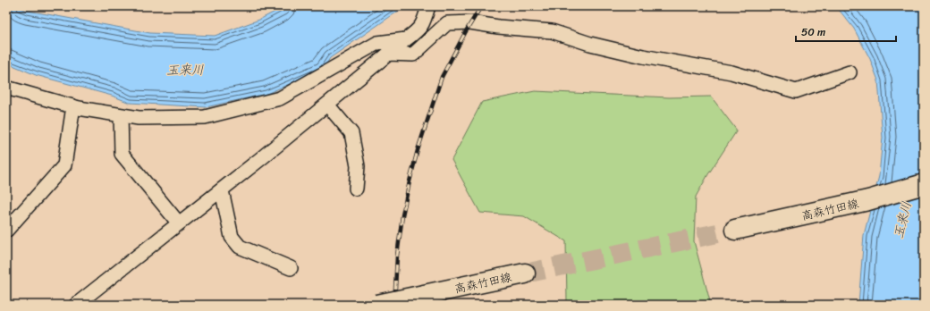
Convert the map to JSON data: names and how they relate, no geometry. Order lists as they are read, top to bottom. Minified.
{"streets":{"main road":["高森竹田線"]},"water":["玉来川"],"scale_bar":"50 m"}
